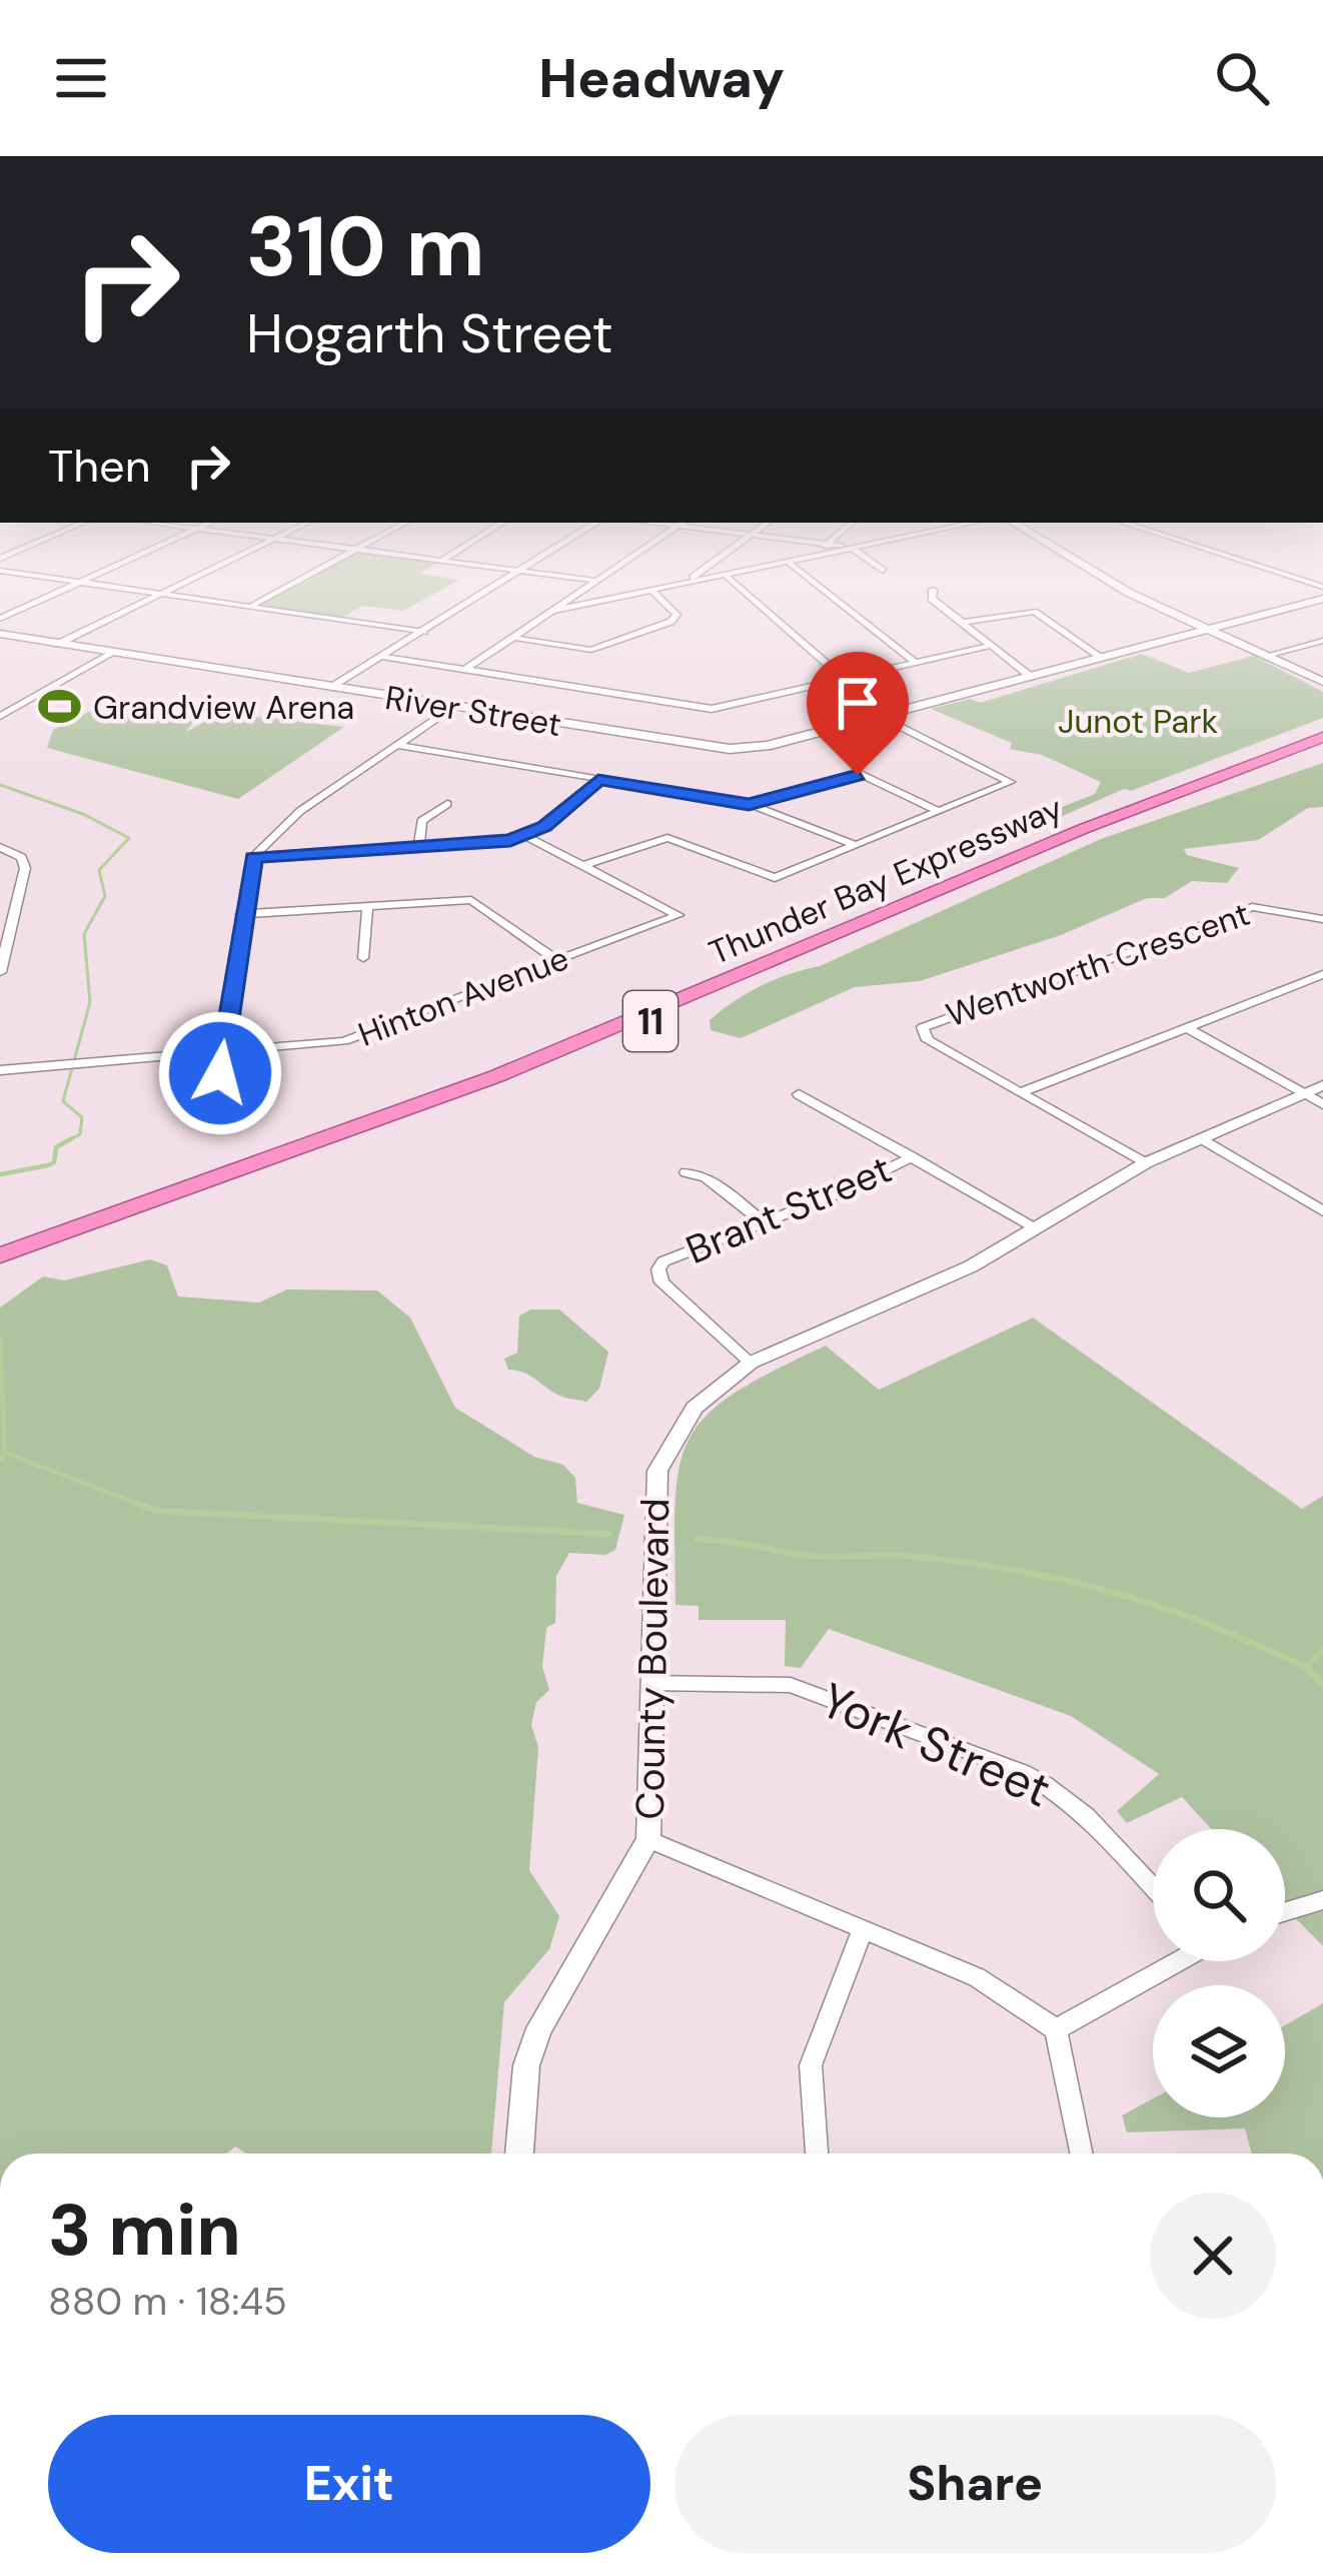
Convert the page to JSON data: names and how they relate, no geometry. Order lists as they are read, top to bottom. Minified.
{"streets":{"highway":["Thunder Bay Expressway","11"],"main road":["River Street"],"street":["Wentworth Crescent","Hinton Avenue","Brant Street","County Boulevard","York Street"]},"crossings":[["Wentworth Crescent","County Boulevard"],["Brant Street","County Boulevard"],["County Boulevard","York Street"]],"parks":["Junot Park"],"places":{"sports":["Grandview Arena"]},"page":{"header":"Headway","turn":["310 m","Hogarth Street"],"then":"Then","heading":["3 min","880 m · 18:45"],"buttons":["Exit","Share"]}}
